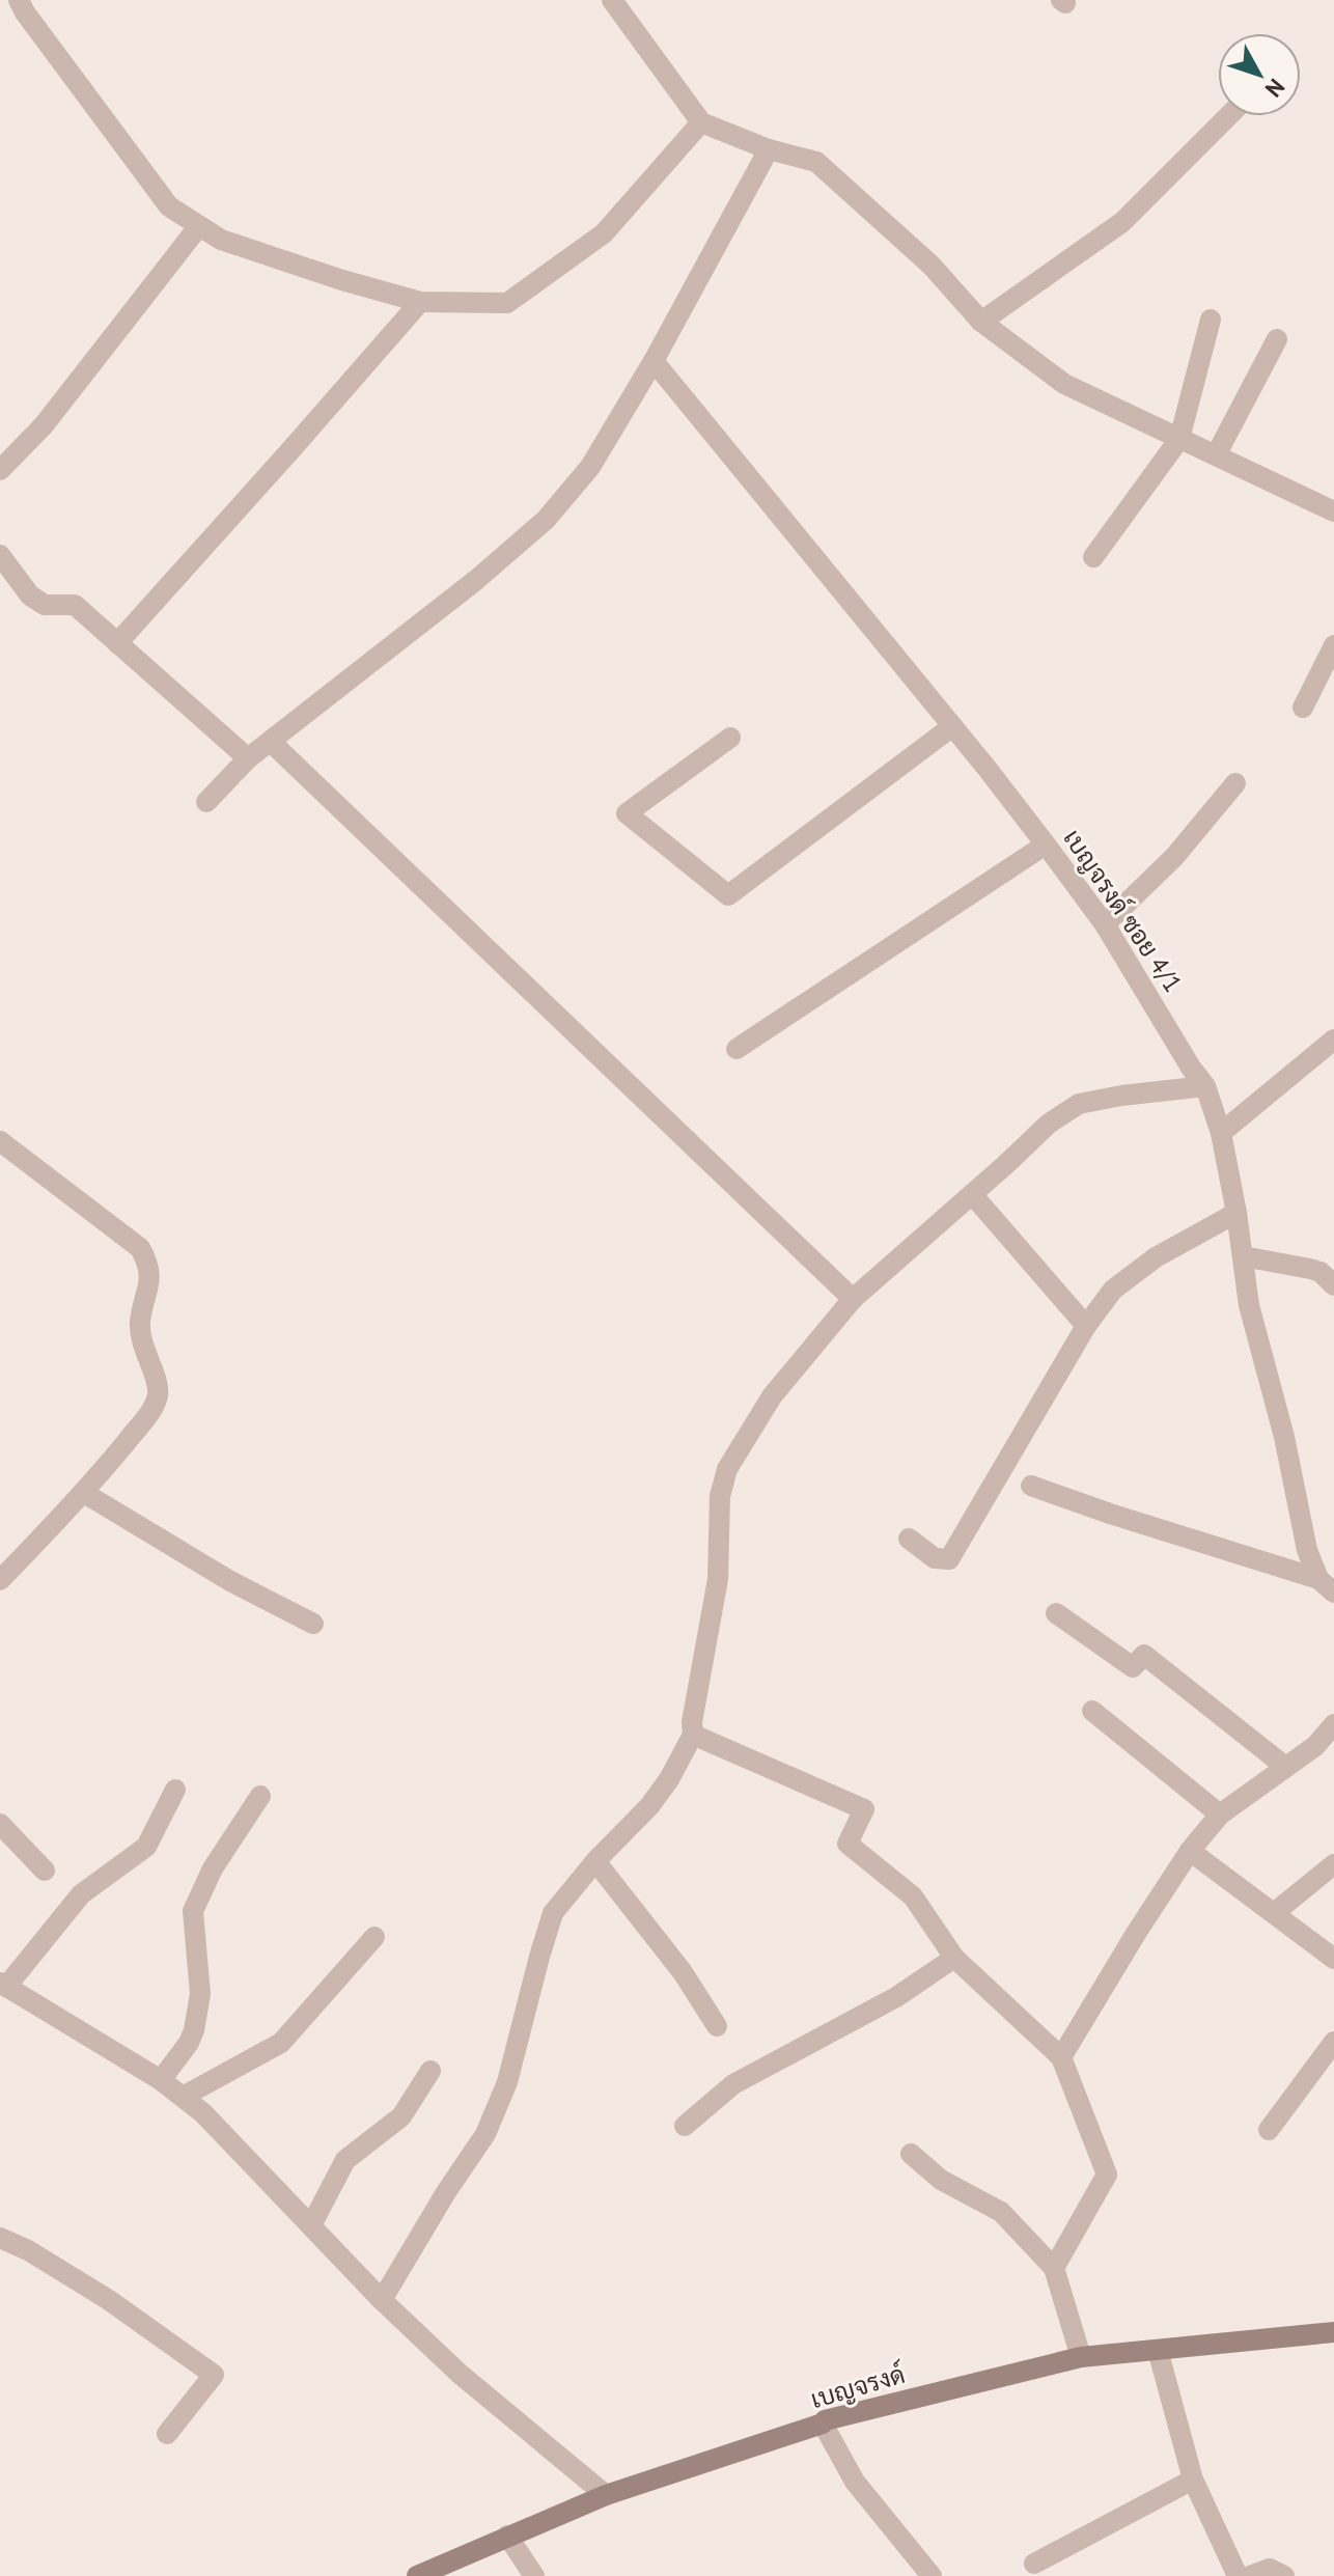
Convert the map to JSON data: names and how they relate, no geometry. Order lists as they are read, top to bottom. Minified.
{"streets":{"street":["เบญจรงด์ ซอย 4/1","เบญจรงด์"]},"north":"bottom right"}
